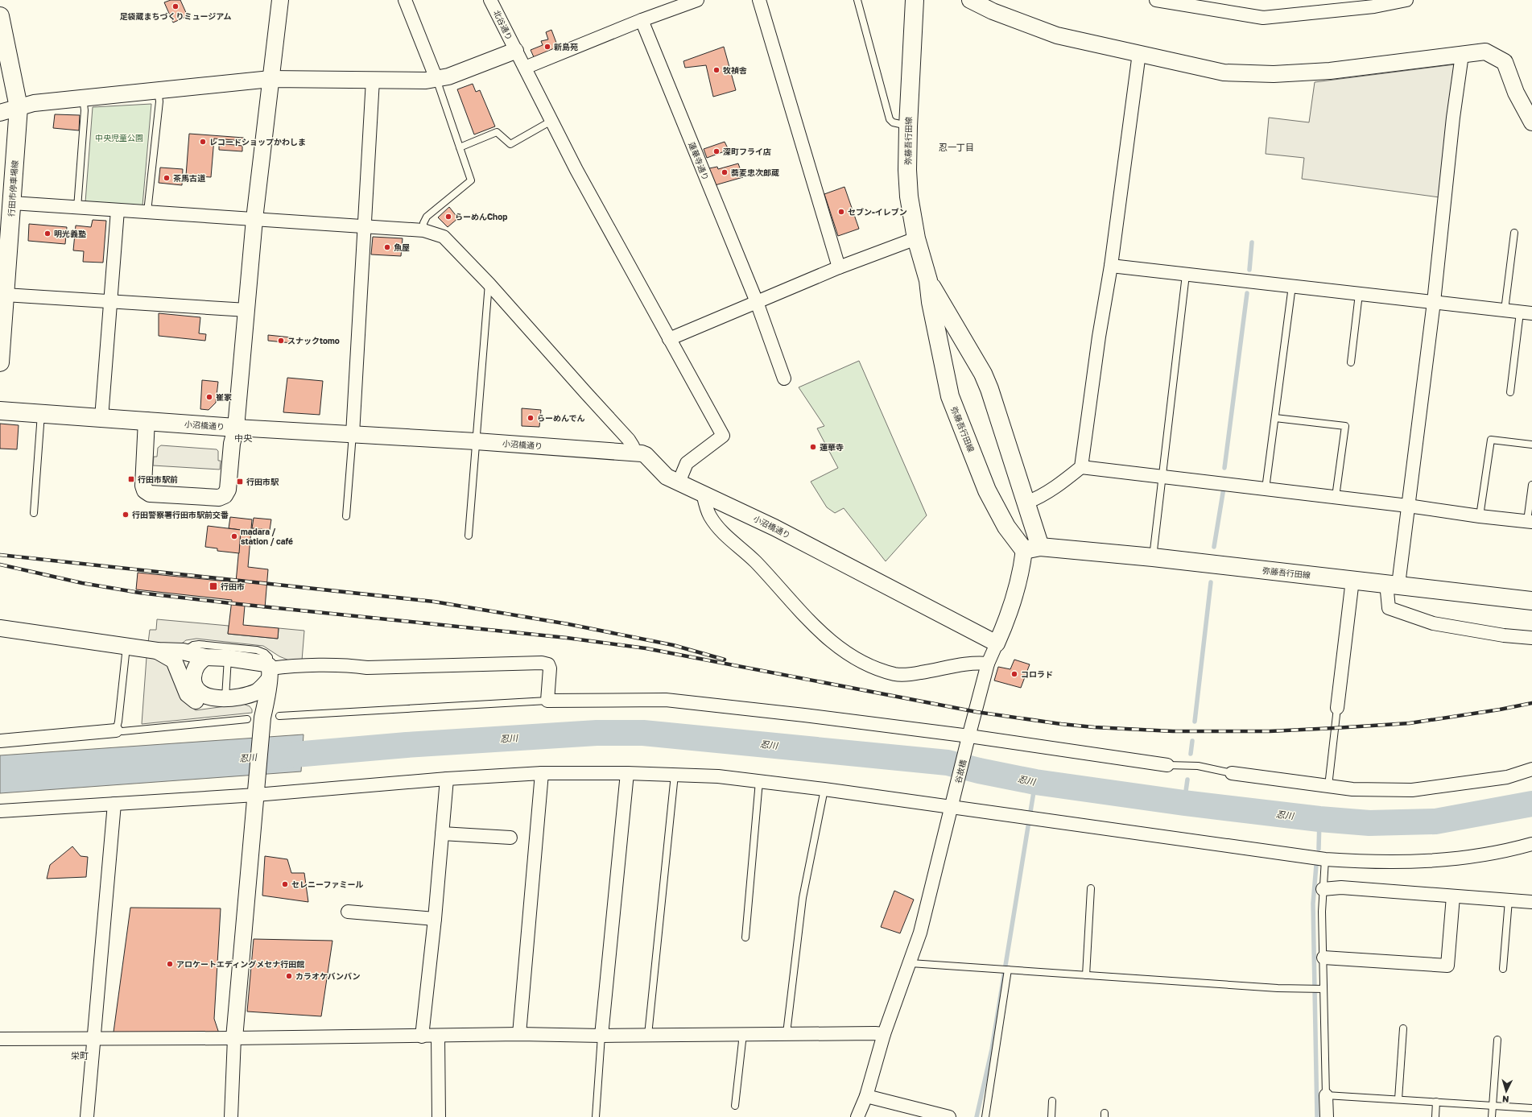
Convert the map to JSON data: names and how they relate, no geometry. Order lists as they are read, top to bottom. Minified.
{"streets":{"main road":["弥藤吾行田線","行田市停車場線","小沼橋通り"],"street":["北谷通り","蓮華寺通り","谷故橋"]},"crossings":[["北谷通り","小沼橋通り"],["小沼橋通り","谷故橋"]],"districts":["忍一丁目","中央","栄町"],"water":["忍川"],"parks":["中央児童公園"],"places":{"other":["足袋蔵まちづくりミュージアム","新島苑","牧禎舎","レコードショップかわしま","深町フライ店","蕎麦忠次郎蔵","茶馬古道","セブン-イレブン","らーめんChop","明光義塾","魚屋","スナックtomo","崔家","らーめんでん","蓮華寺","行田警察署行田市駅前交番","madara / station / café","コロラド","セレニーファミール","アロケートエディングメセナ行田館","カラオケバンバン"],"transit":["行田市駅前","行田市駅","行田市"]},"north":"bottom"}
